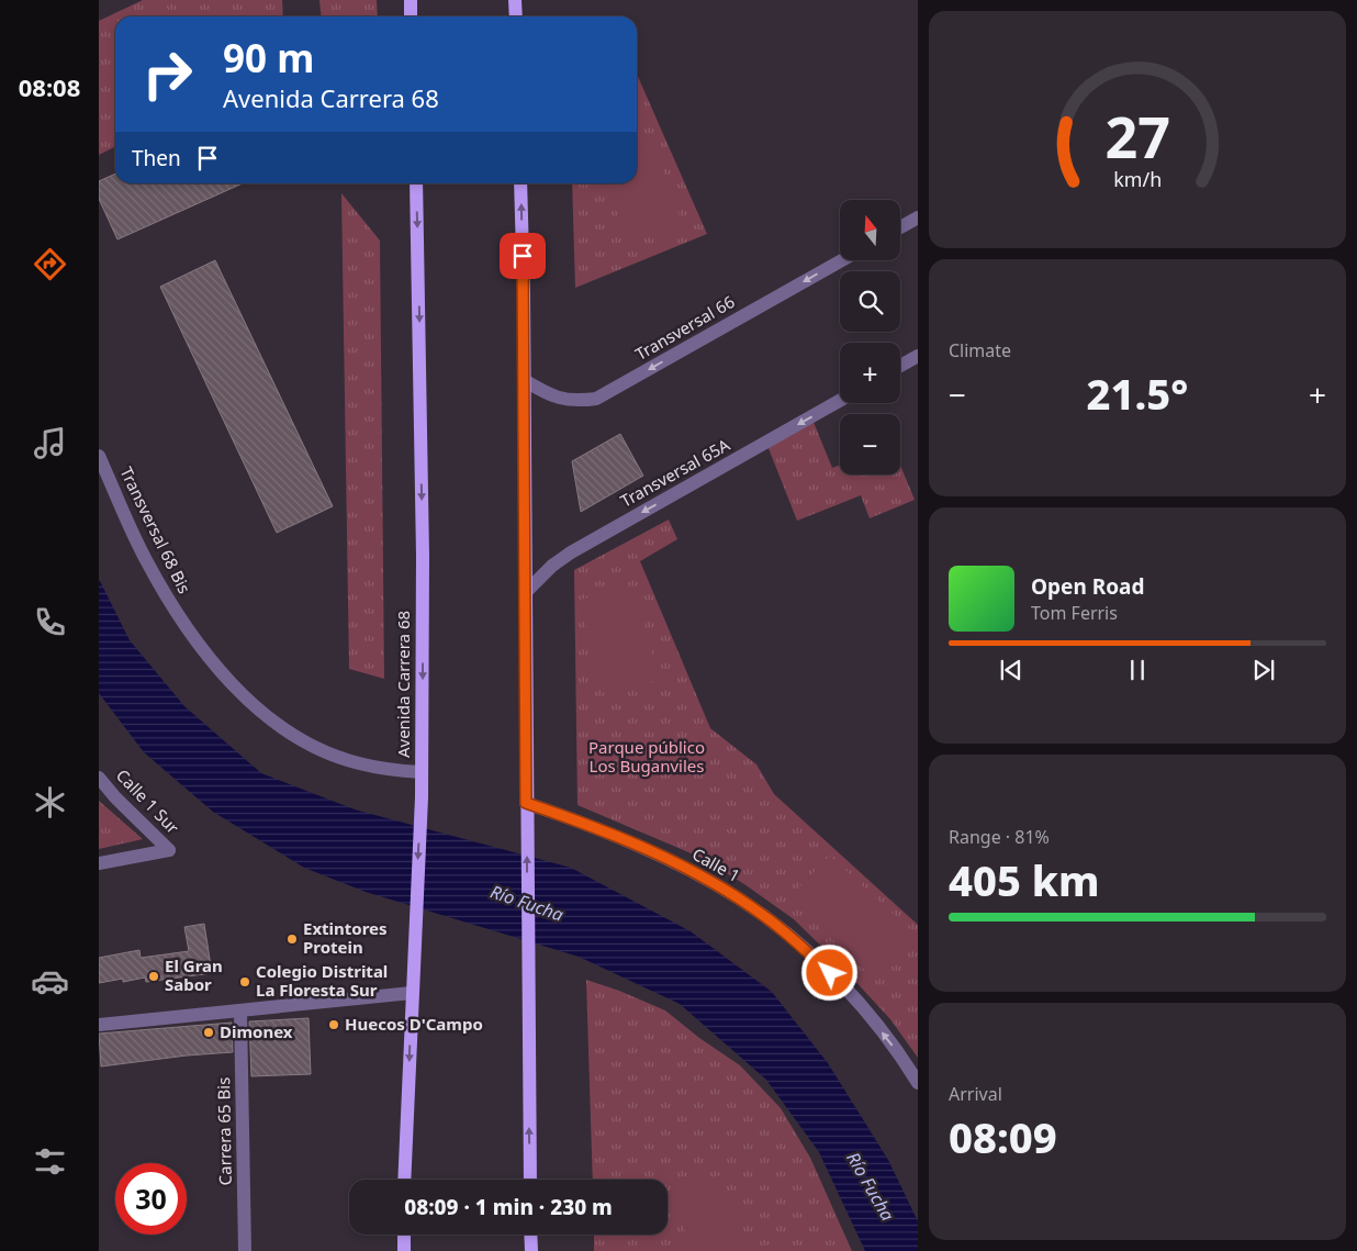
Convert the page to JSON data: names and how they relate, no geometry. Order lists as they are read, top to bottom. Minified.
{"streets":{"main road":["Avenida Carrera 68"],"street":["Transversal 66","Transversal 65A","Transversal 68 Bis","Calle 1 Sur","Calle 1","Carrera 65 Bis"]},"crossings":[["Transversal 68 Bis","Avenida Carrera 68"]],"one_way":["Transversal 66","Transversal 65A","Calle 1"],"water":["Río Fucha"],"parks":["Parque público Los Buganviles"],"places":["Extintores Protein","El Gran Sabor","Colegio Distrital La Floresta Sur","Huecos D'Campo","Dimonex"],"north":"top","page":{"tabs":"08:08","turn":["90 m","Avenida Carrera 68"],"then":"Then","map_buttons":["+","−"],"tile":["Climate",["Range · 81%","405 km"],["Arrival","08:09"]],"heat":["−","21.5°","+"],"song":["Open Road","Tom Ferris"],"limit":"30","trip":"08:09 · 1 min · 230 m","gauge":["27","km/h"]}}
